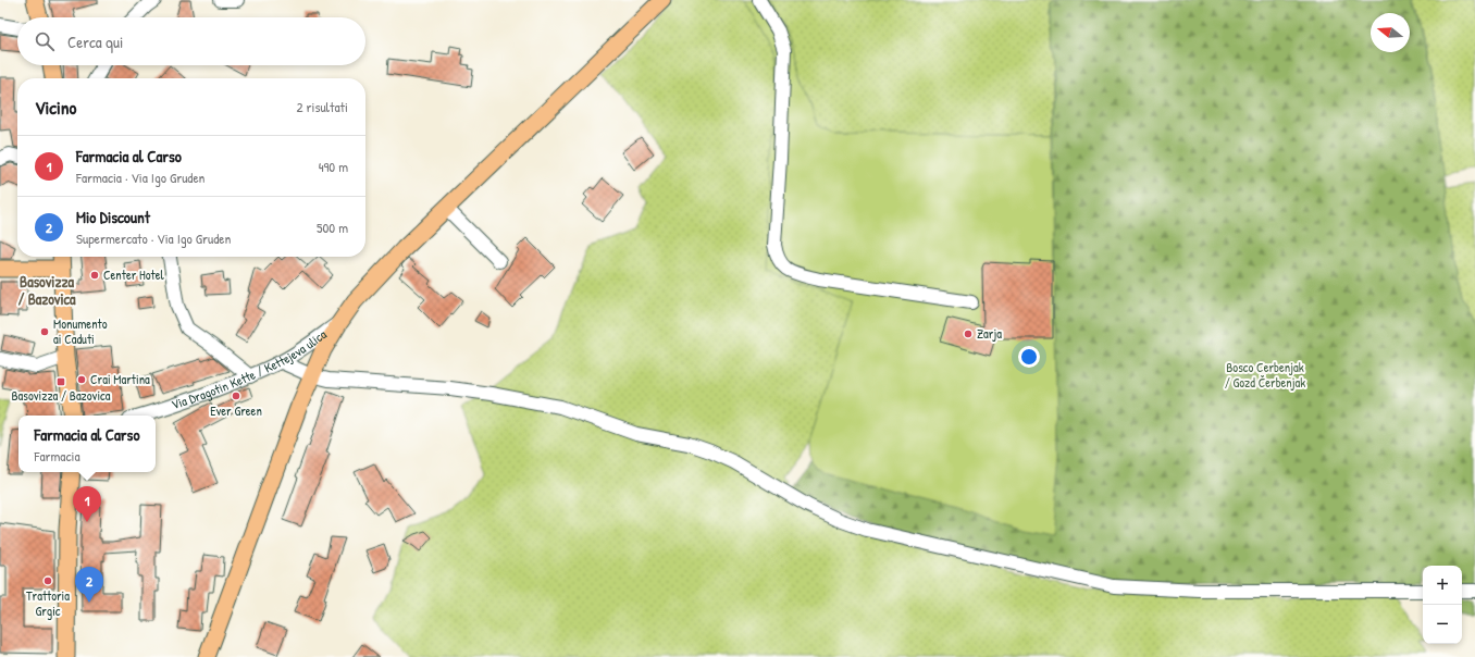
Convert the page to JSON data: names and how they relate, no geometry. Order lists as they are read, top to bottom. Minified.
{"streets":{"street":["Via Dragotin Kette / Kettejeva ulica"]},"districts":["Basovizza / Bazovica"],"parks":["Bosco Cerbenjak / Gozd Čerbenjak"],"places":{"other":["Center Hotel","Monumento ai Caduti","Zarja","Crai Martina","Ever Green","Trattoria Grgic"],"transit":["Basovizza / Bazovica"]},"north":"left","page":{"search":"Cerca qui","heading":["Vicino","2 risultati"],"list":[{"mark":"1","name":"Farmacia al Carso","note":"Farmacia · Via Igo Gruden","value":"490 m"},{"mark":"2","name":"Mio Discount","note":"Supermercato · Via Igo Gruden","value":"500 m"}],"popup":["Farmacia al Carso","Farmacia"],"pins":["1","2"],"map_buttons":["+","−"]}}
